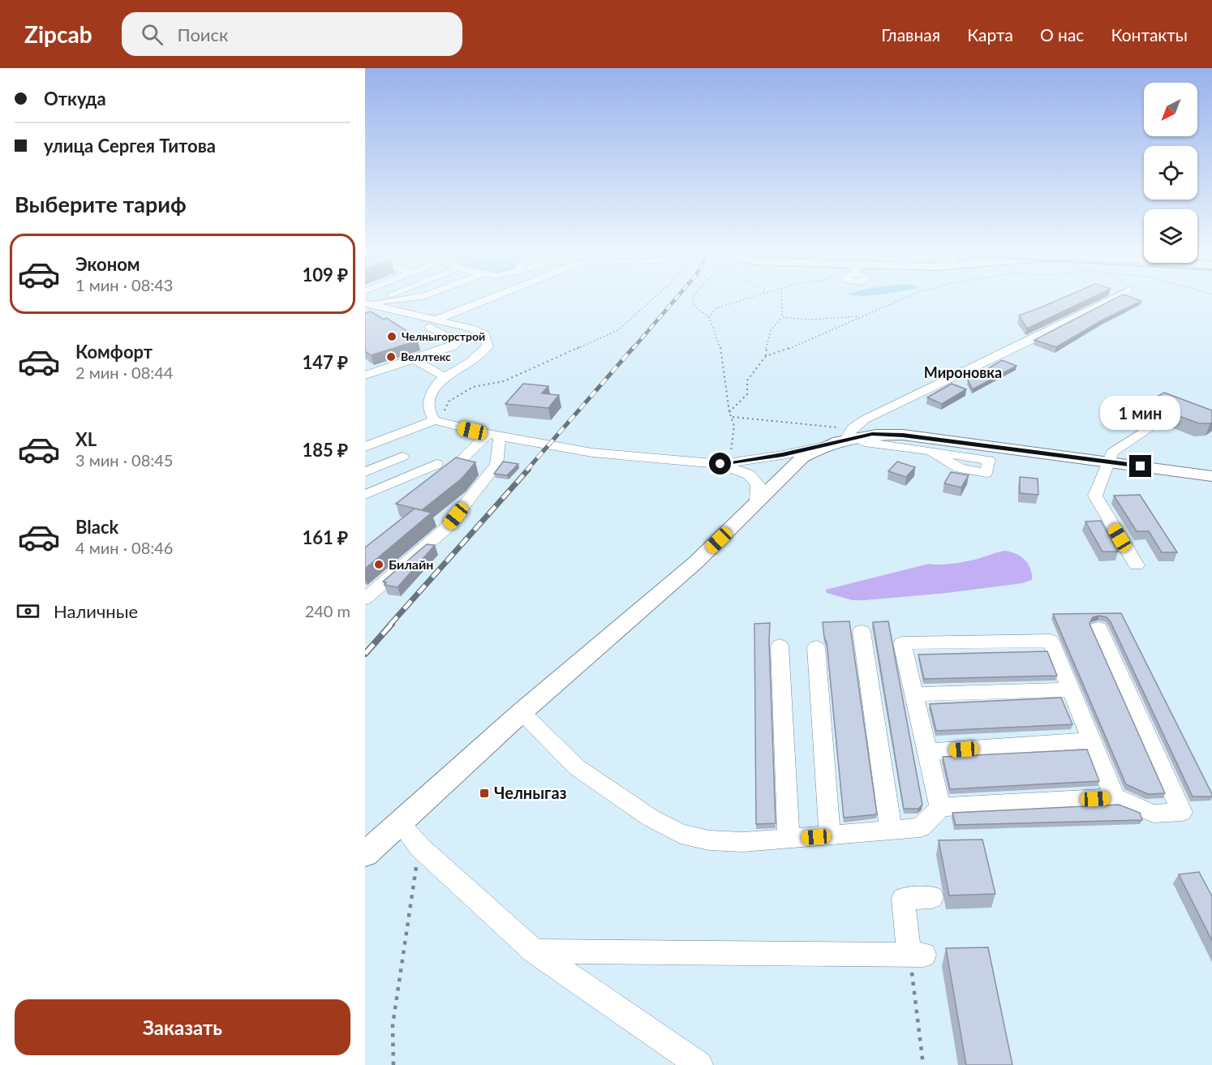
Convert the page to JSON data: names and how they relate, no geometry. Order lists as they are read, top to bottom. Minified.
{"districts":["Мироновка"],"places":{"other":["Челныгорстрой","Веллтекс","Билайн"],"transit":["Челныгаз"]},"north":"bottom left","page":{"header":"Zipcab","search":"Поиск","nav":["Главная","Карта","О нас","Контакты"],"banner":["Откуда","улица Сергея Титова"],"heading":"Выберите тариф","list":[{"name":"Эконом","note":"1 мин · 08:43","value":"109 ₽"},{"name":"Комфорт","note":"2 мин · 08:44","value":"147 ₽"},{"name":"XL","note":"3 мин · 08:45","value":"185 ₽"},{"name":"Black","note":"4 мин · 08:46","value":"161 ₽"}],"bubble":"1 мин","pay":["Наличные","240 m"],"buttons":"Заказать"}}
